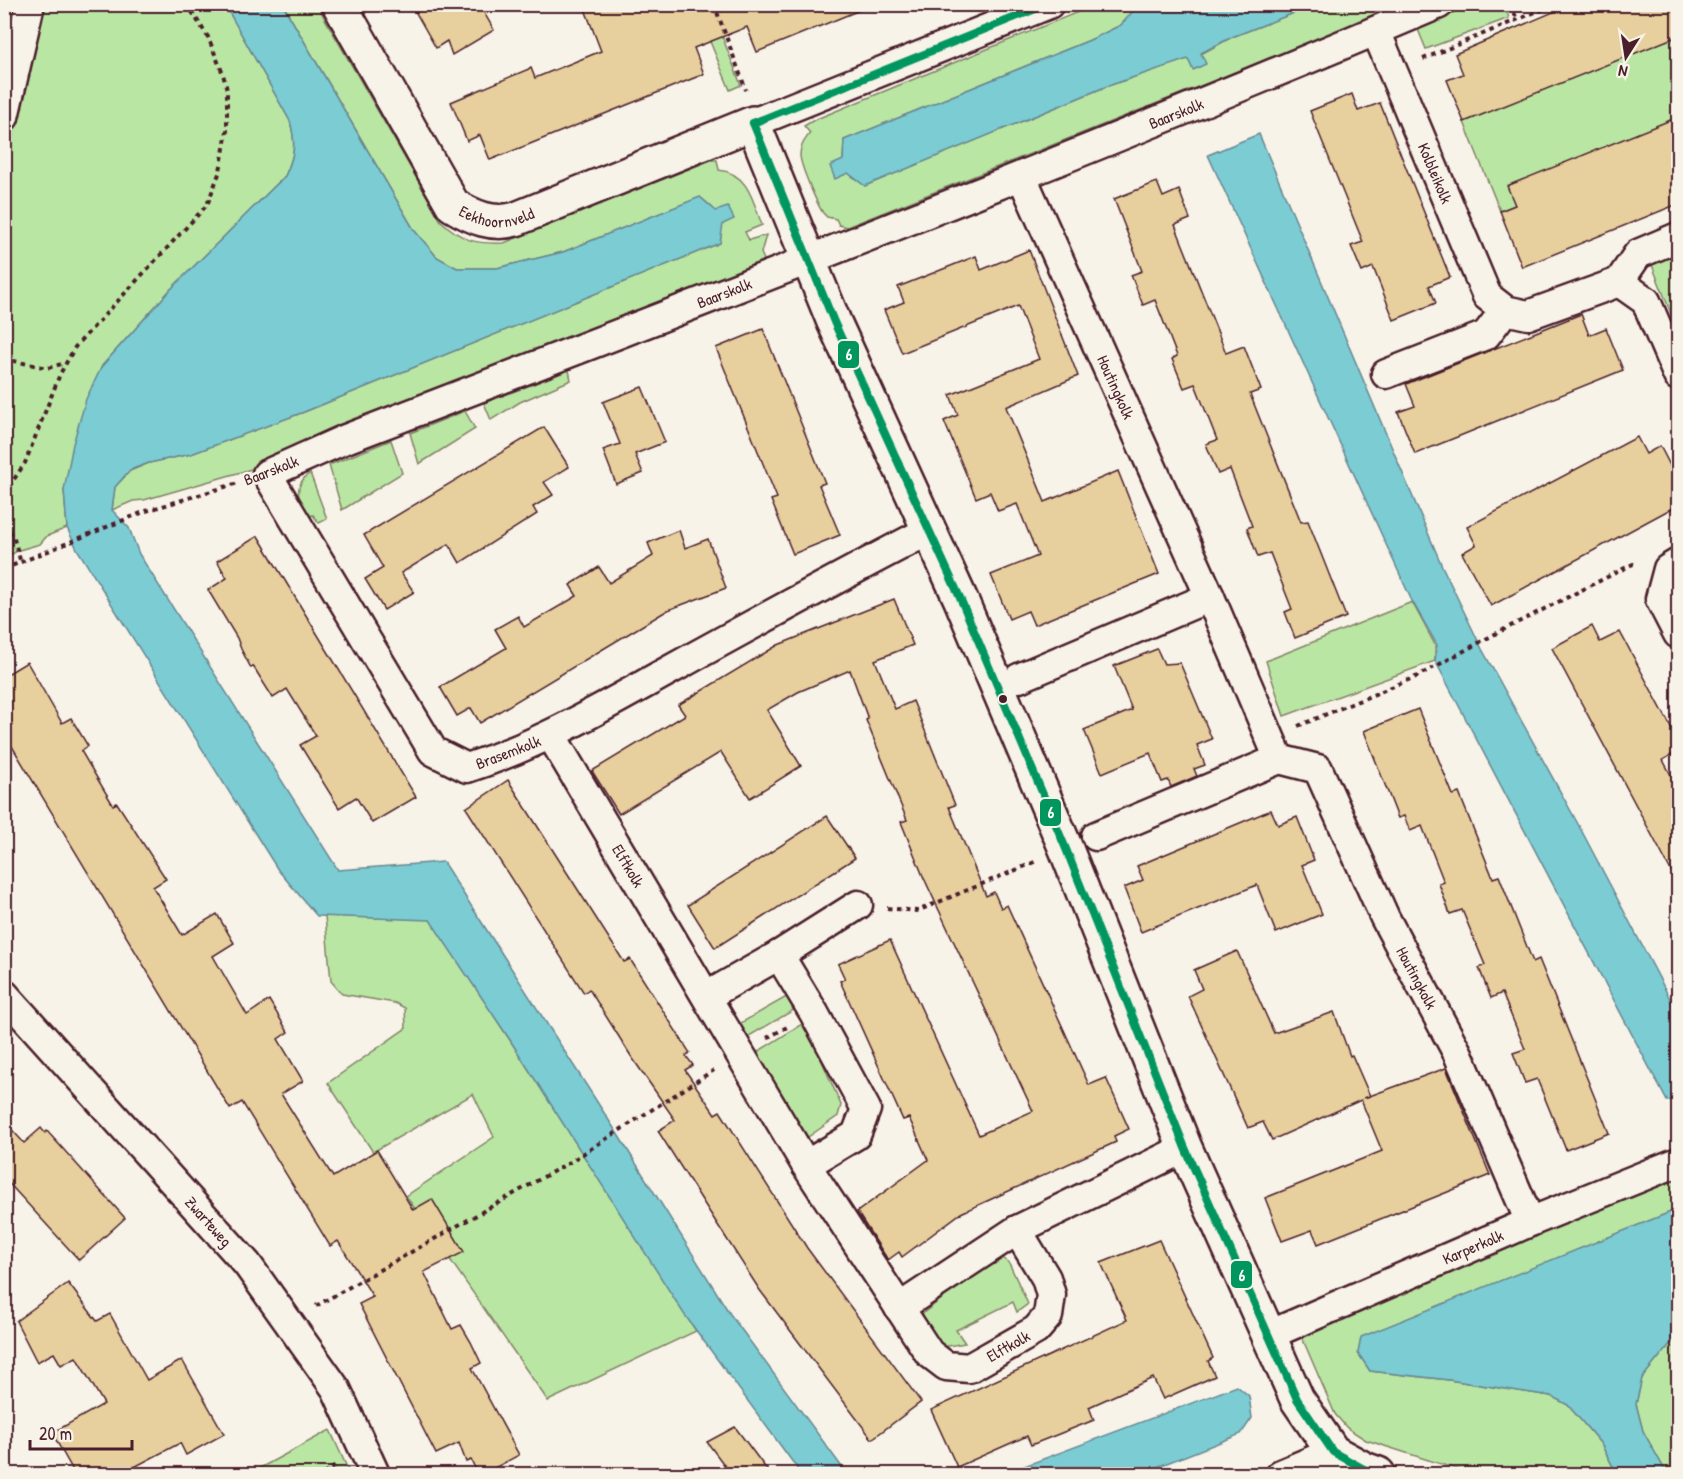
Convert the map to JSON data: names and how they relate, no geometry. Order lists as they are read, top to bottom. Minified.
{"streets":{"street":["Baarskolk","Kolbleikolk","Eekhoornveld","Houtingkolk","Brasemkolk","Elftkolk","Zwarteweg","Karperkolk"]},"crossings":[["Baarskolk","Kolbleikolk"],["Baarskolk","Houtingkolk"],["Baarskolk","Brasemkolk"],["Houtingkolk","Karperkolk"],["Brasemkolk","Elftkolk"]],"lines":["transit line 6"],"scale_bar":"20 m","north":"bottom"}
